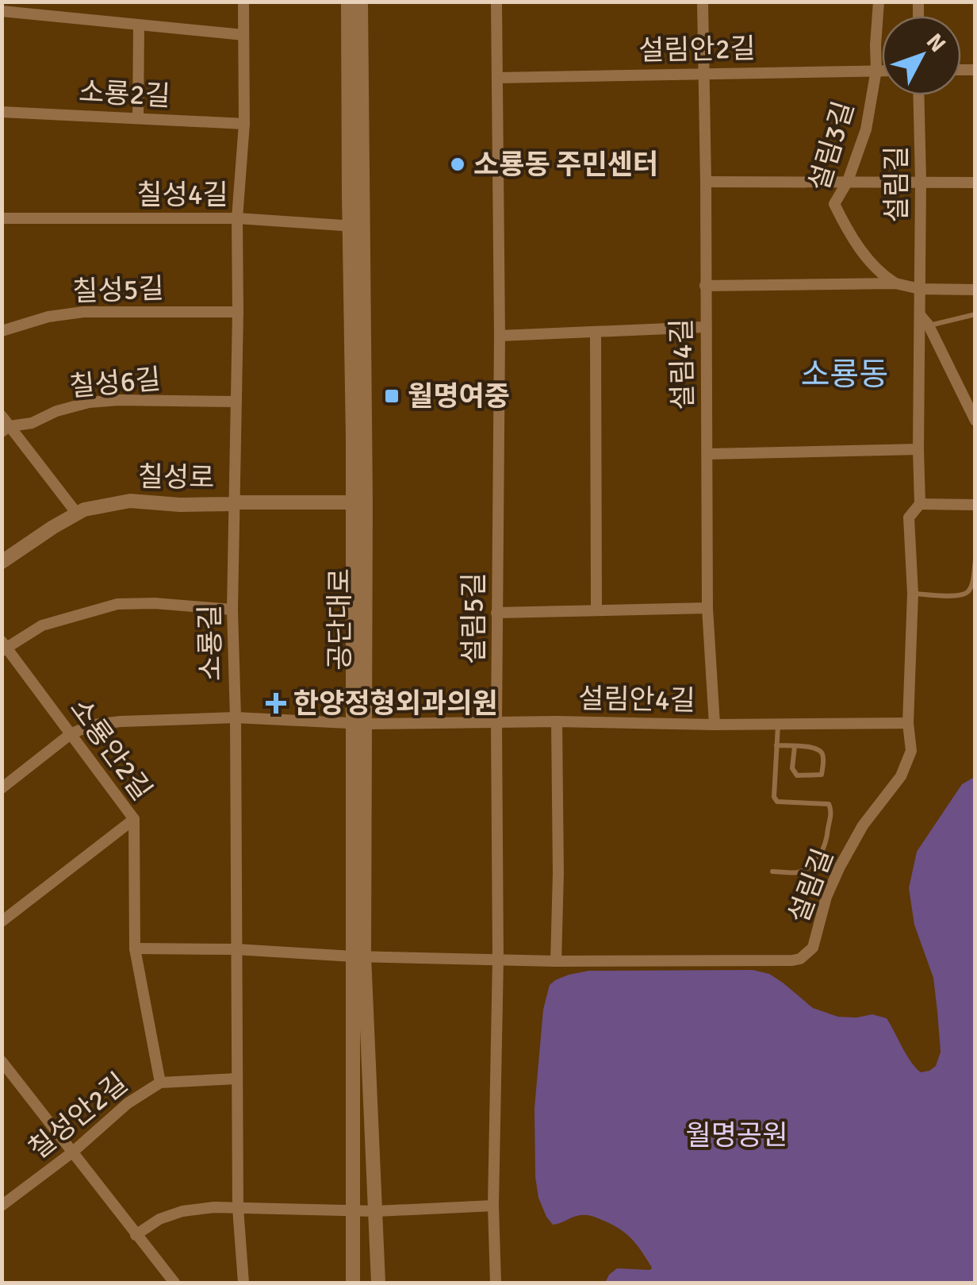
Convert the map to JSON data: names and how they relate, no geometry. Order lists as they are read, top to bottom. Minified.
{"streets":{"street":["설림안2길","소룡2길","설림3길","설림길","칠성4길","칠성5길","설림4길","칠성6길","칠성로","설림5길","공단대로","소룡길","설림안4길","소룡안2길","칠성안2길"]},"crossings":[["설림안2길","설림3길"],["설림안2길","설림4길"],["설림안2길","설림5길"],["소룡2길","소룡길"],["설림길","설림5길"],["설림길","공단대로"],["설림길","소룡길"],["설림길","설림안4길"],["설림길","소룡안2길"],["칠성4길","공단대로"],["칠성4길","소룡길"],["칠성5길","소룡길"],["설림4길","설림안4길"],["칠성6길","소룡길"],["칠성로","공단대로"],["칠성로","소룡길"],["설림5길","설림안4길"],["공단대로","설림안4길"],["소룡길","설림안4길"],["소룡길","칠성안2길"],["설림안4길","소룡안2길"],["소룡안2길","칠성안2길"]],"districts":["소룡동"],"parks":["월명공원"],"places":{"other":["소룡동 주민센터"],"transit":["월명여중"],"health":["한양정형외과의원"]},"north":"top right"}
